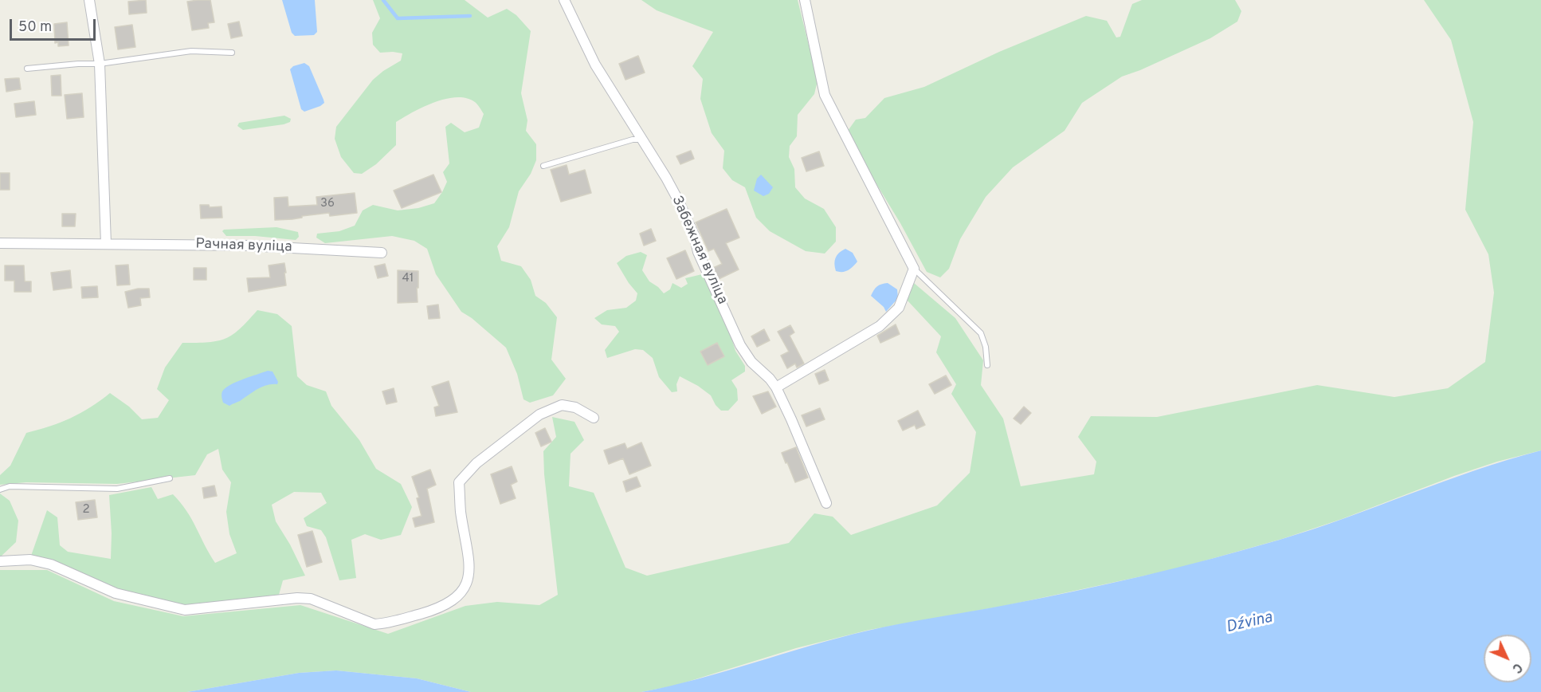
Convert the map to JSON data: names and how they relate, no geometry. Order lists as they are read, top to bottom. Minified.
{"streets":{"street":["Рачная вуліца","Забежная вуліца"]},"water":["Dźvina"],"house_numbers":["36","41","2"],"scale_bar":"50 m","north":"bottom right"}
